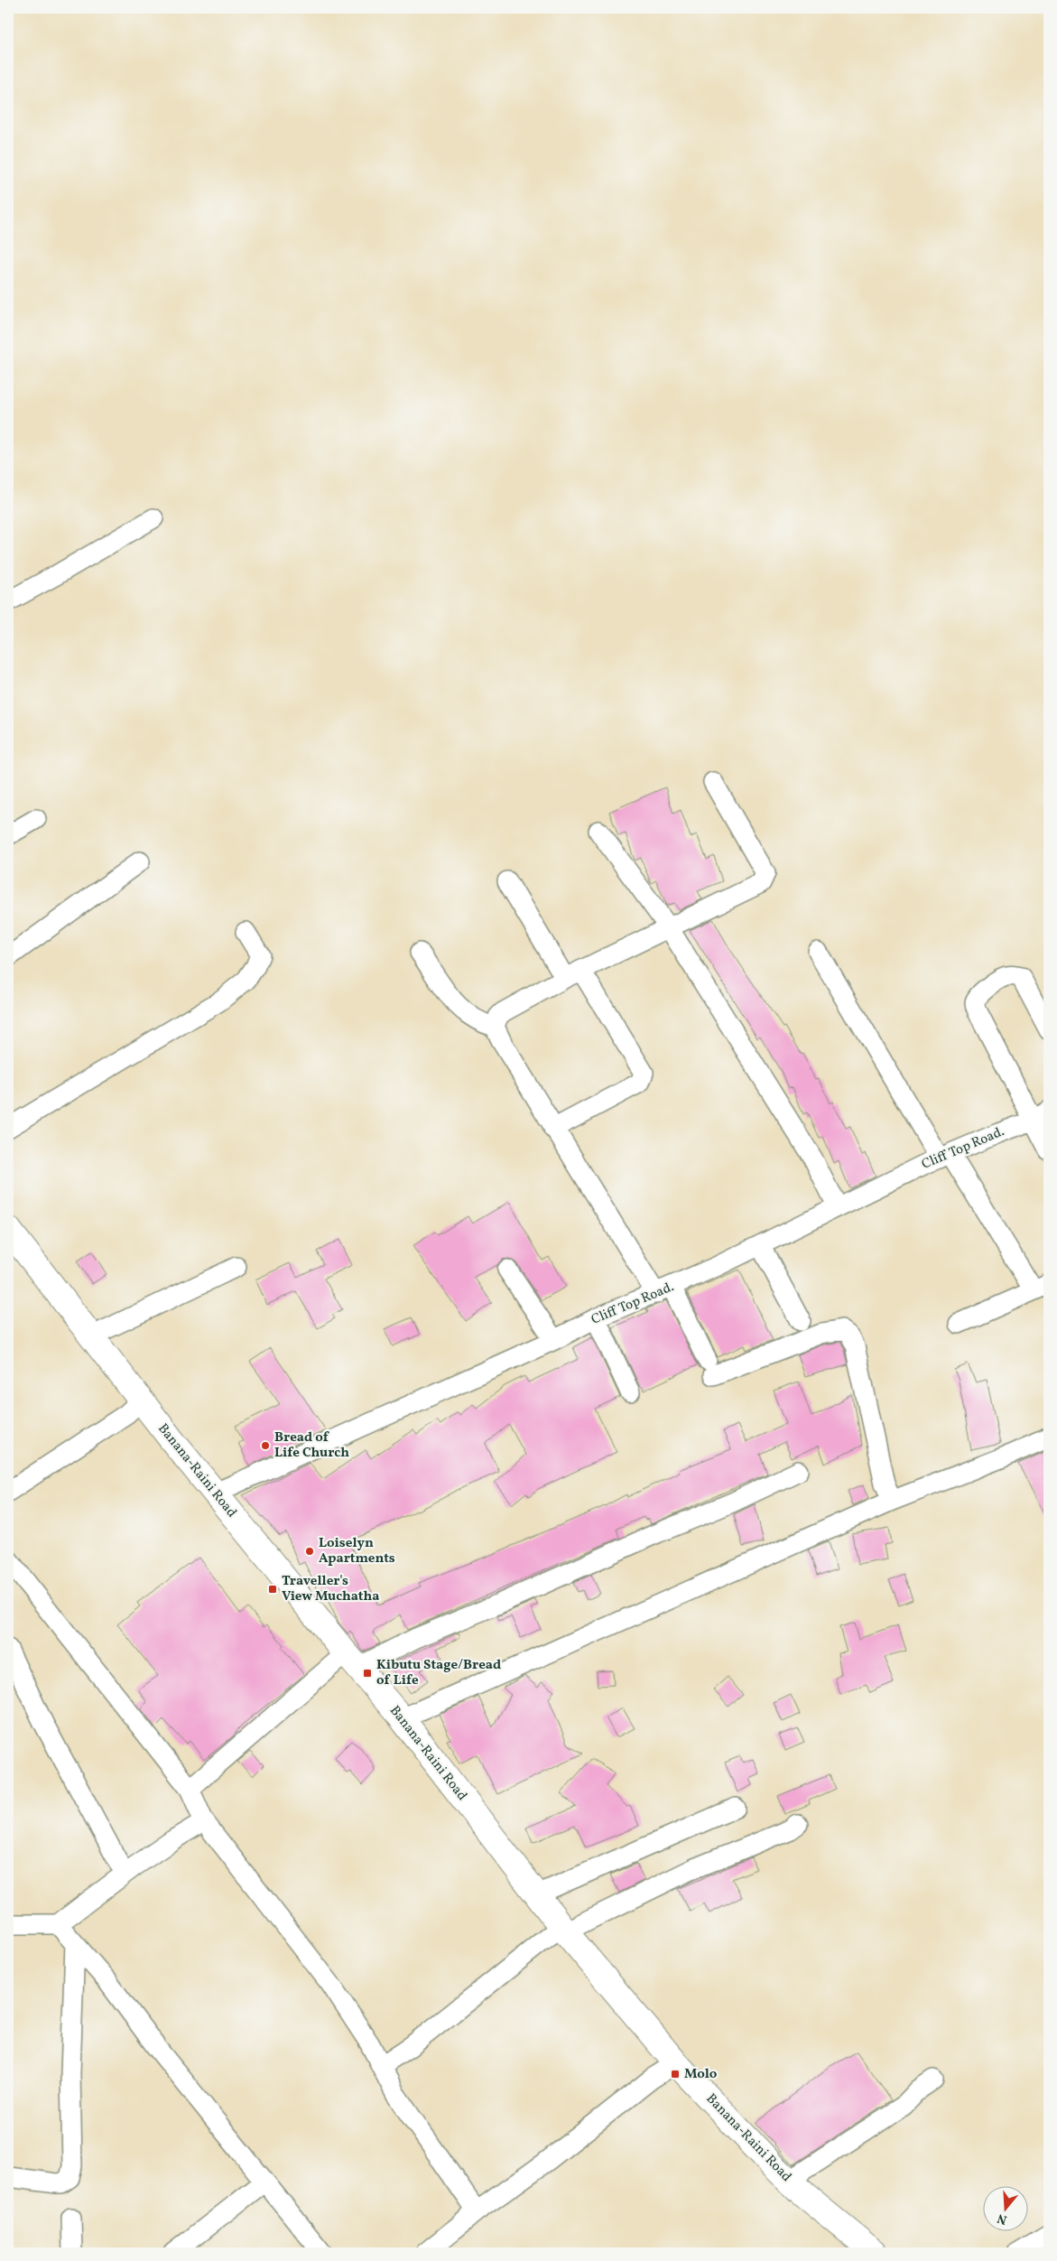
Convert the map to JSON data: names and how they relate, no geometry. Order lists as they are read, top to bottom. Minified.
{"streets":{"main road":["Banana-Raini Road"],"street":["Cliff Top Road."]},"crossings":[["Cliff Top Road.","Banana-Raini Road"]],"places":{"other":["Bread of Life Church","Loiselyn Apartments"],"transit":["Traveller's View Muchatha","Kibutu Stage/Bread of Life","Molo"]},"north":"bottom"}
